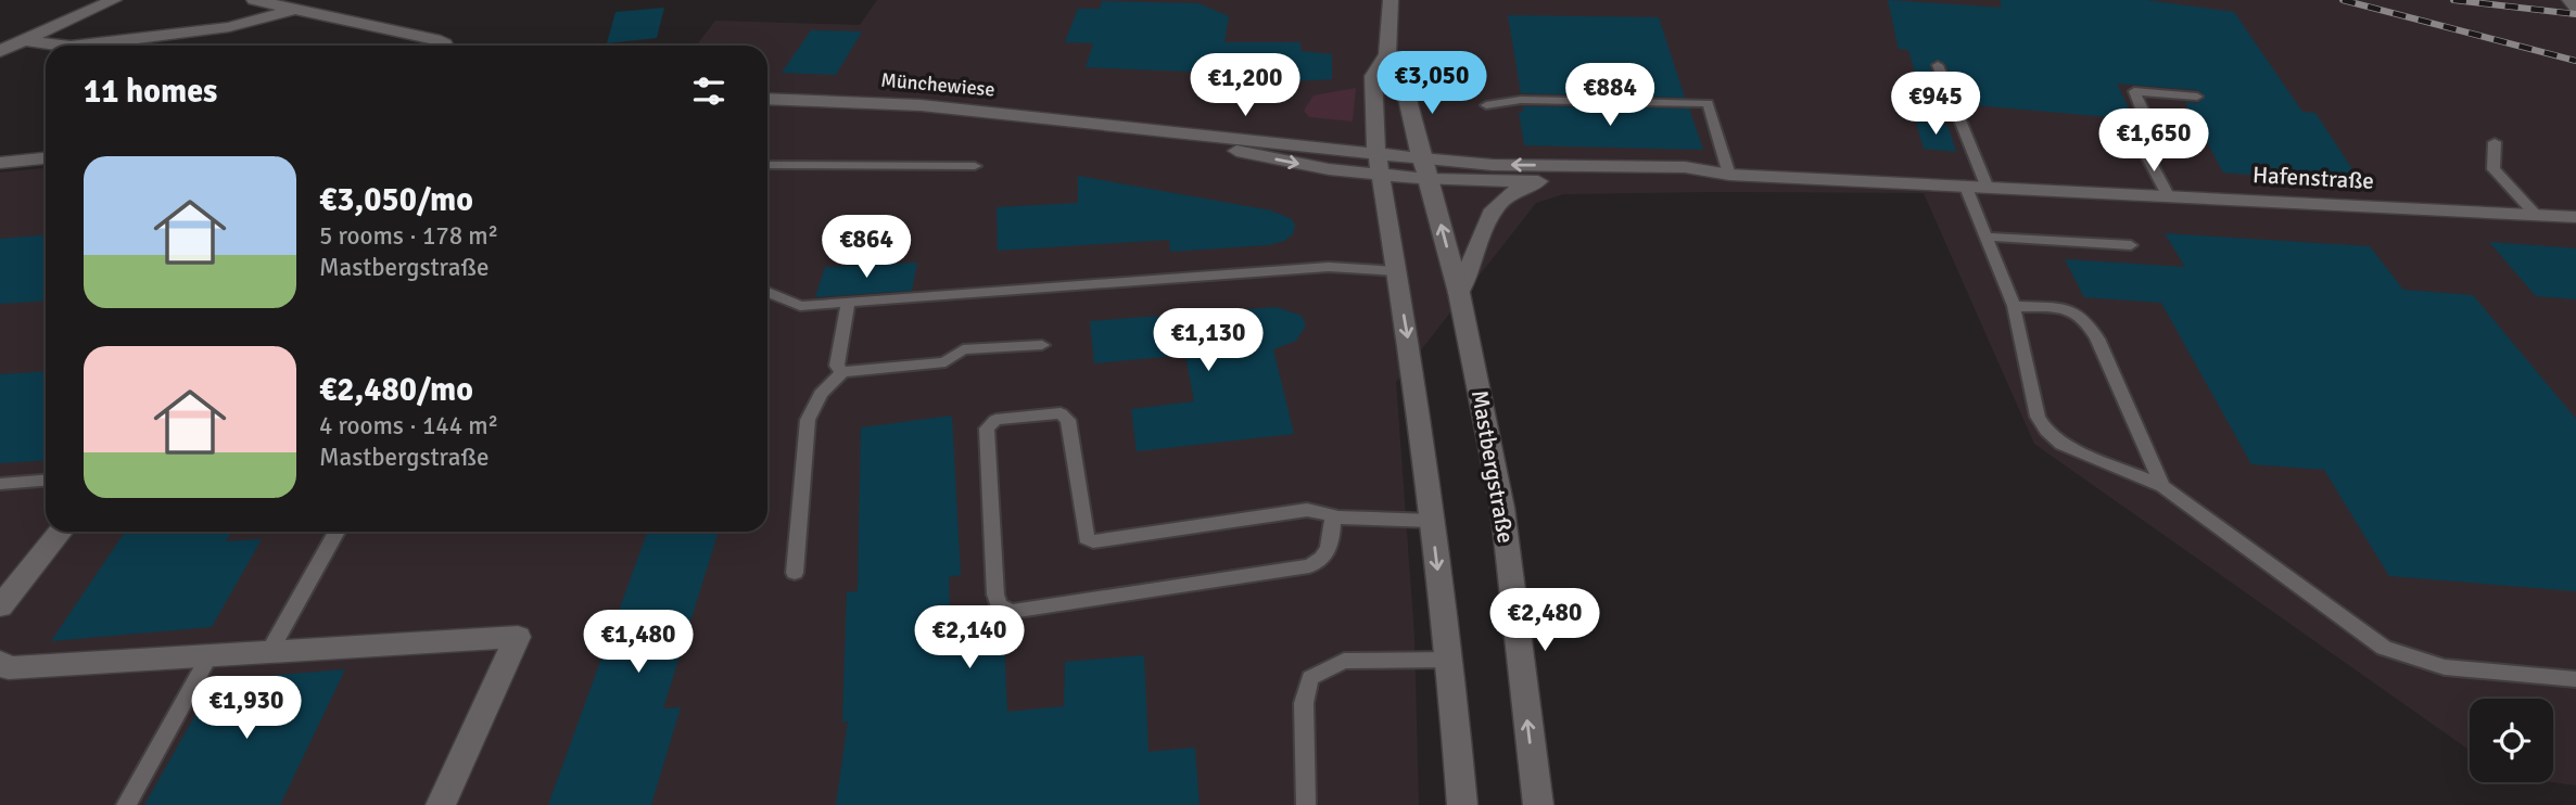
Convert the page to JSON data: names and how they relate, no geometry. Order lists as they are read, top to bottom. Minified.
{"streets":{"street":["Münchewiese","Hafenstraße","Mastbergstraße"]},"crossings":[["Hafenstraße","Mastbergstraße"]],"page":{"heading":"11 homes","price":["€3,050","€1,200","€884","€945","€1,650","€864","€1,130","€2,480","€2,140","€1,480","€1,930"],"list":[{"name":"€3,050/mo","note":"5 rooms · 178 m² · Mastbergstraße"},{"name":"€2,480/mo","note":"4 rooms · 144 m² · Mastbergstraße"}]}}
